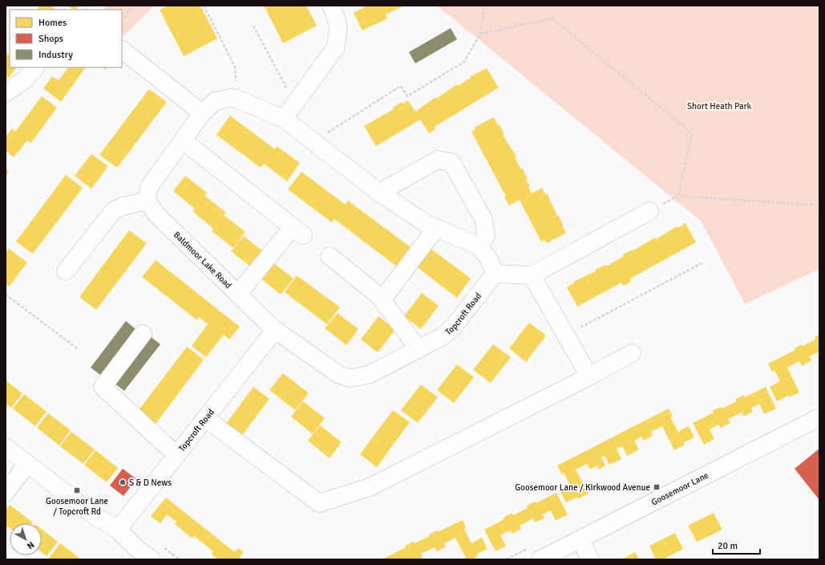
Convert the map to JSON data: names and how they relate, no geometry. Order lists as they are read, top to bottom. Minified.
{"streets":{"street":["Baldmoor Lake Road","Topcroft Road","Goosemoor Lane"]},"crossings":[["Baldmoor Lake Road","Topcroft Road"]],"parks":["Short Heath Park"],"places":{"other":["S & D News"],"transit":["Goosemoor Lane / Kirkwood Avenue","Goosemoor Lane / Topcroft Rd"]},"legend":["Homes","Shops","Industry"],"scale_bar":"20 m","north":"bottom right"}
